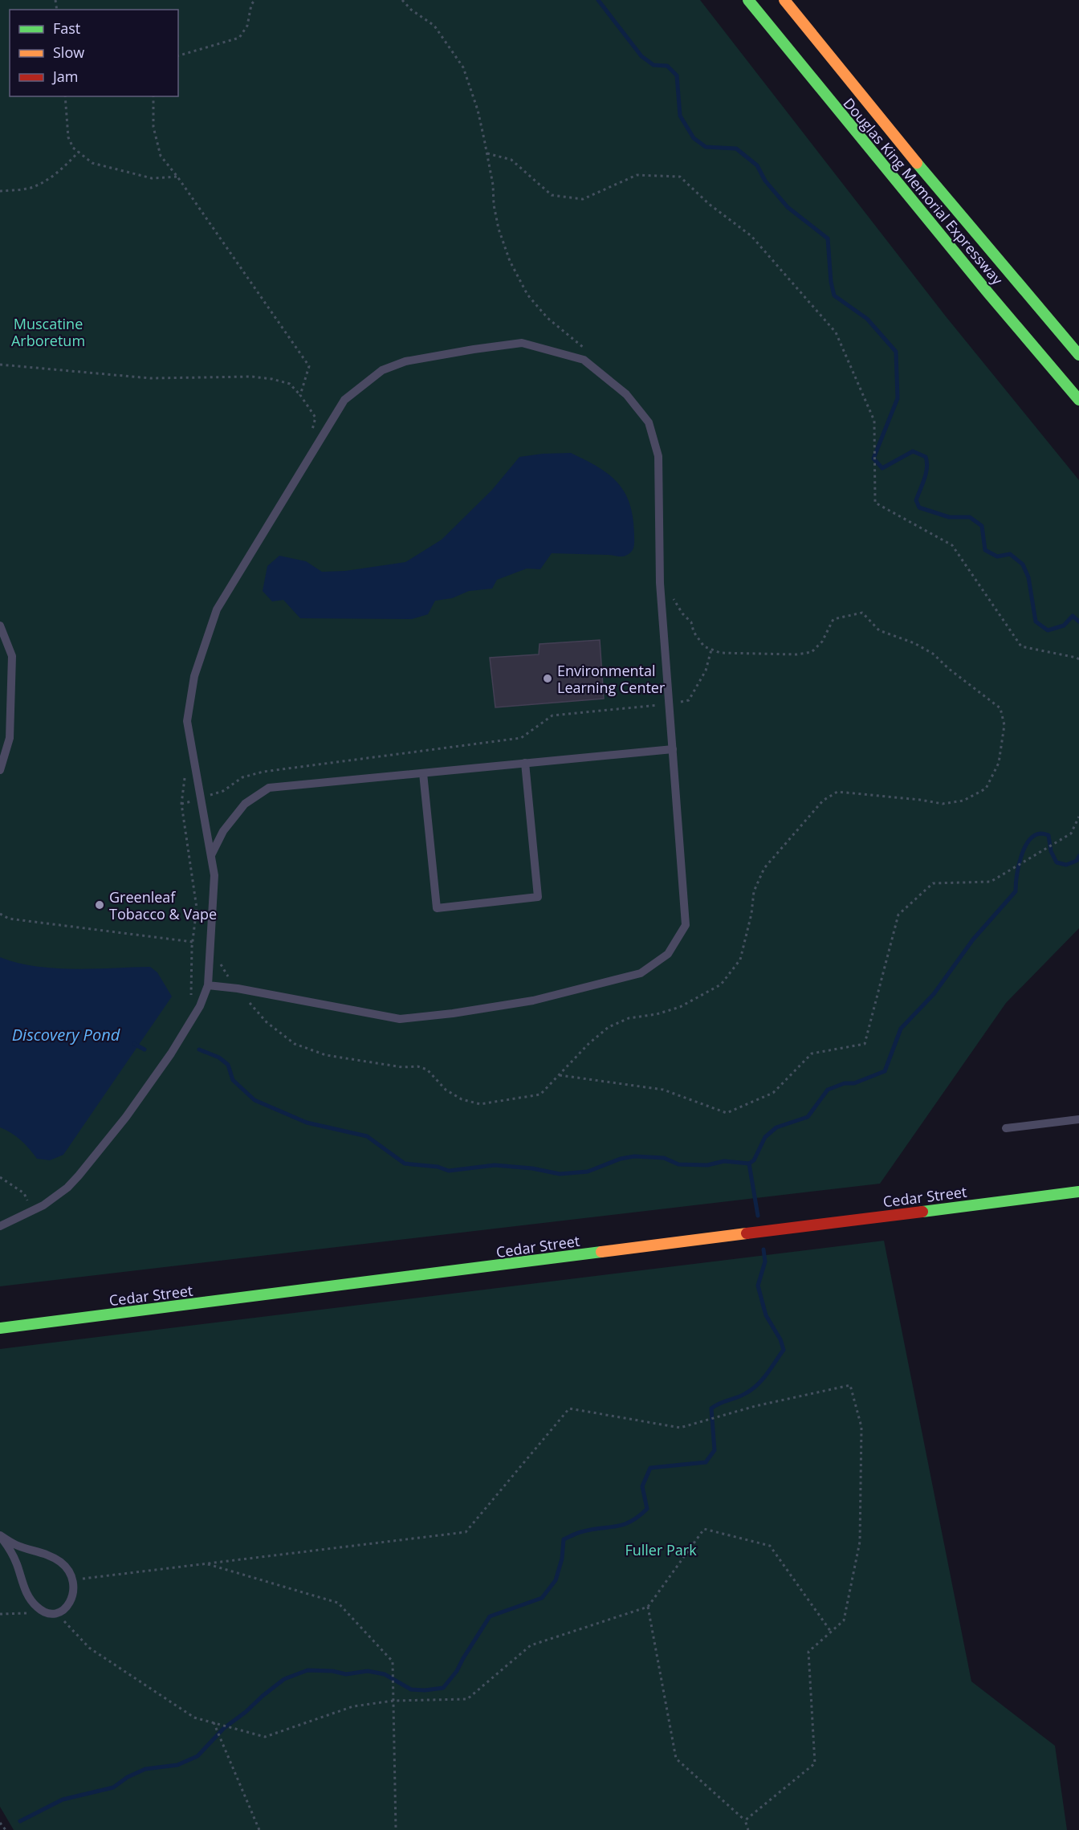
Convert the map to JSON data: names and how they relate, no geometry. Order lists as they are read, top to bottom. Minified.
{"streets":{"main road":["Douglas King Memorial Expressway","Cedar Street"]},"water":["Discovery Pond"],"parks":["Muscatine Arboretum","Fuller Park"],"places":["Environmental Learning Center","Greenleaf Tobacco & Vape"],"legend":["Fast","Slow","Jam"]}
